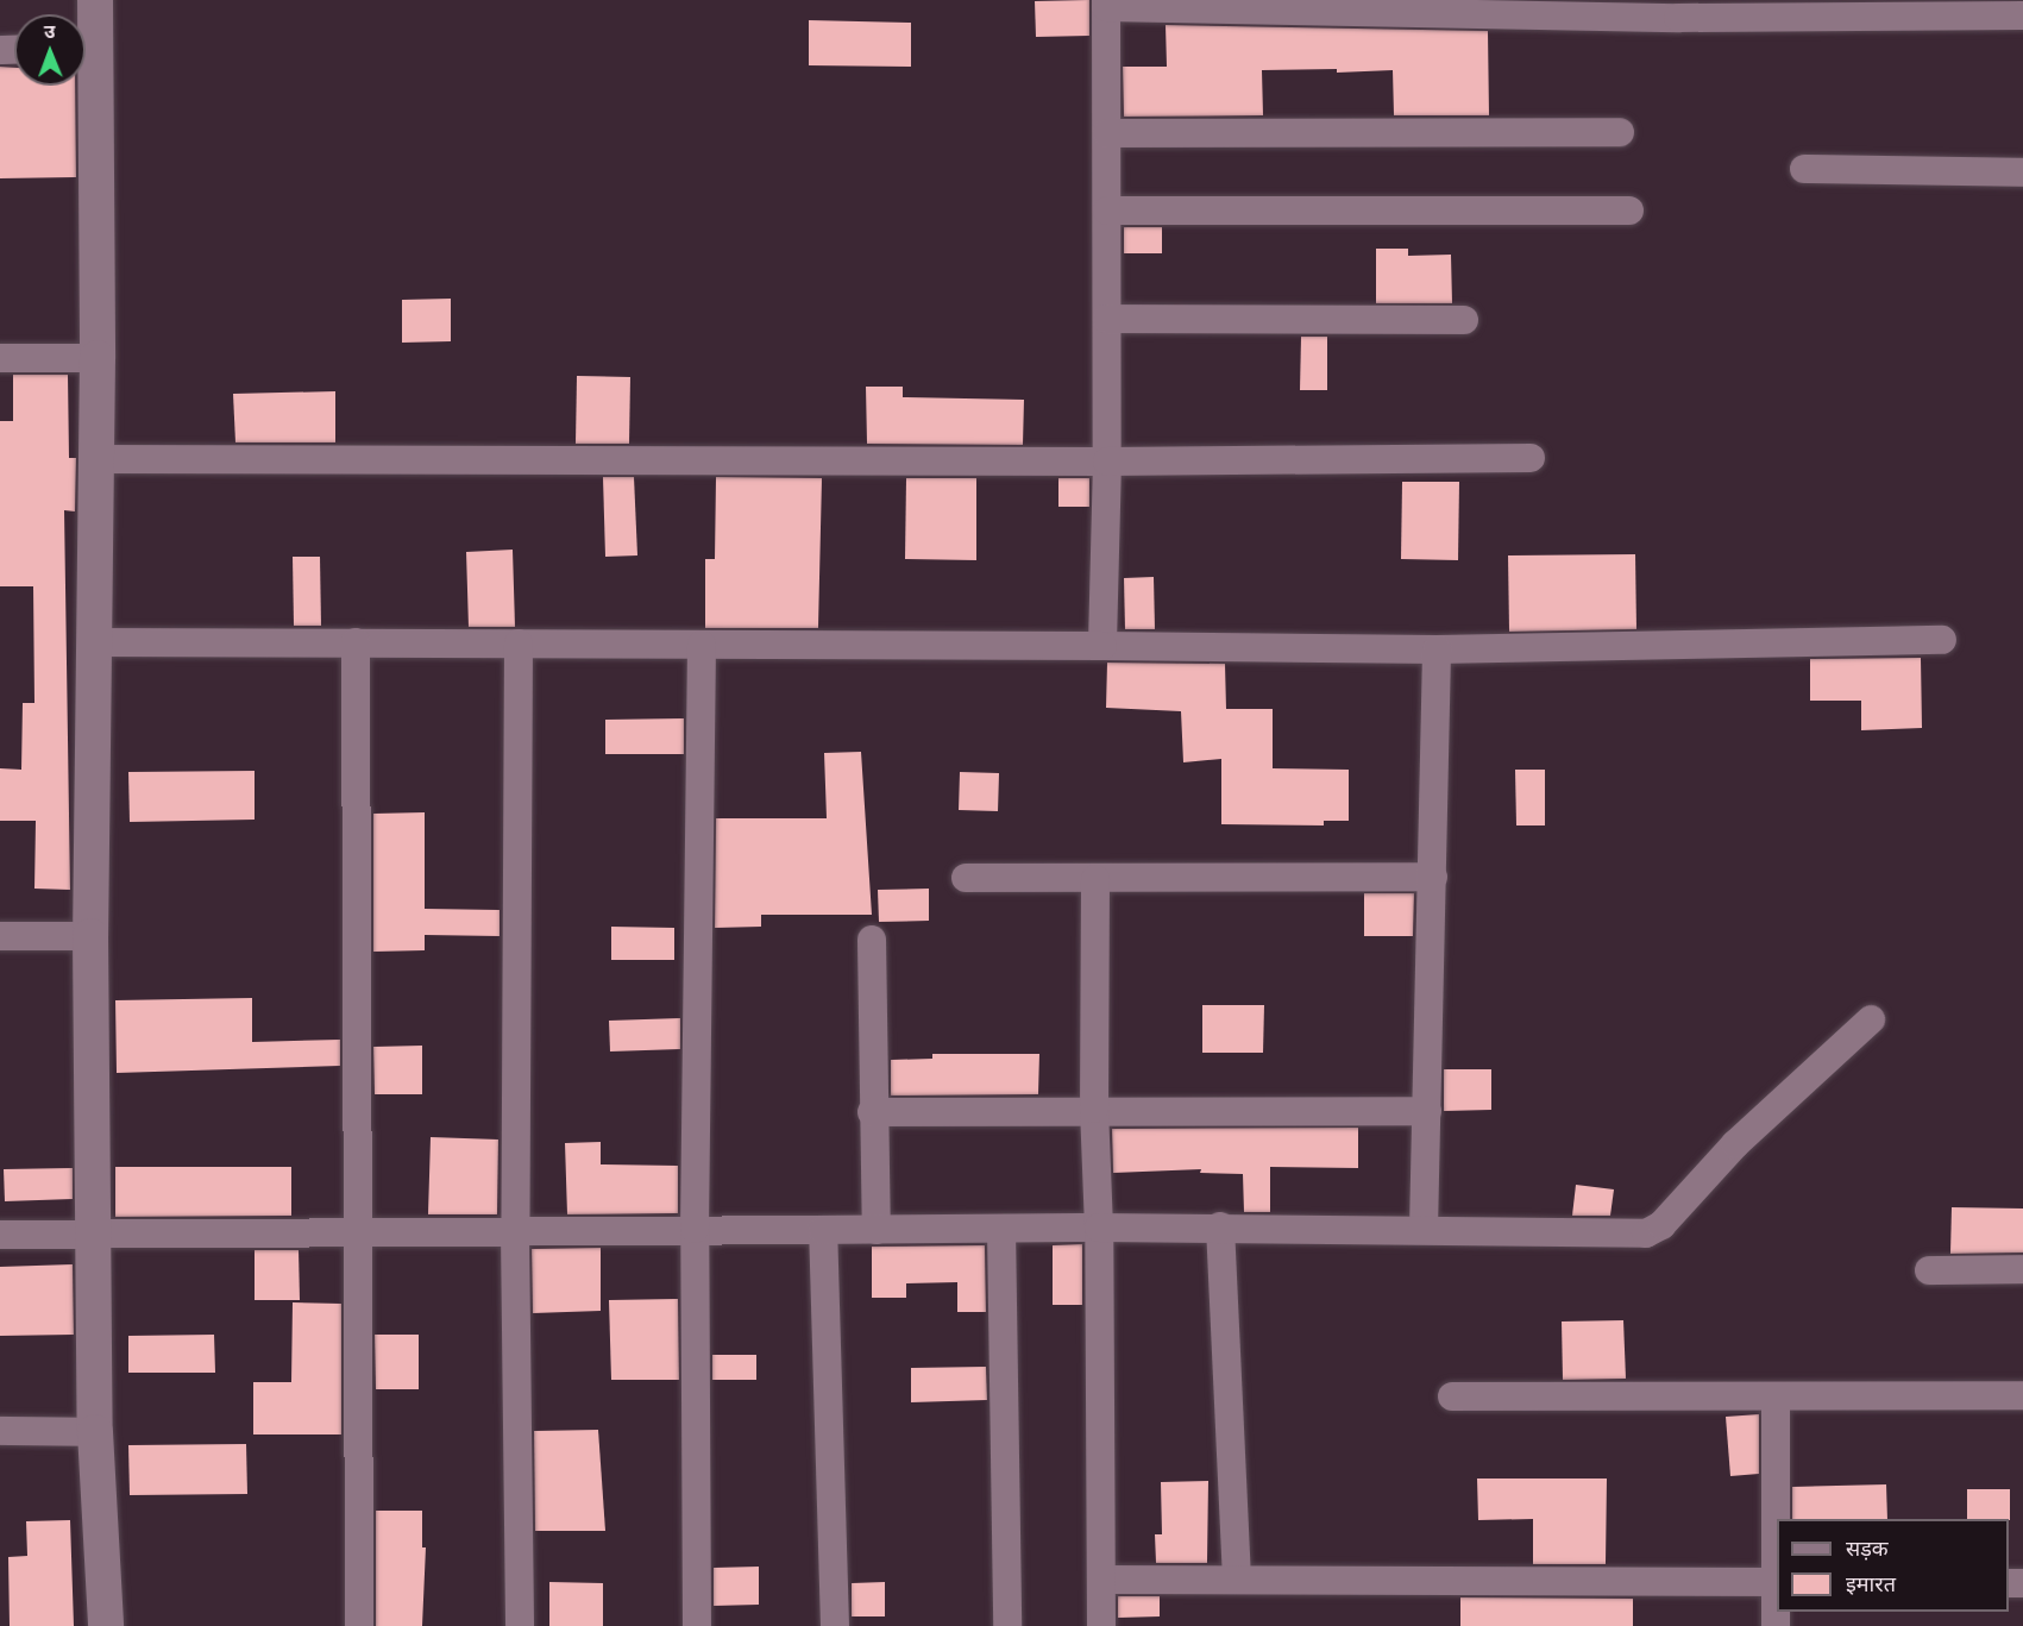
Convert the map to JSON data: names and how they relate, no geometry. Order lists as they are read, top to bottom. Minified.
{"legend":["सड़क","इमारत"],"north":"top"}
